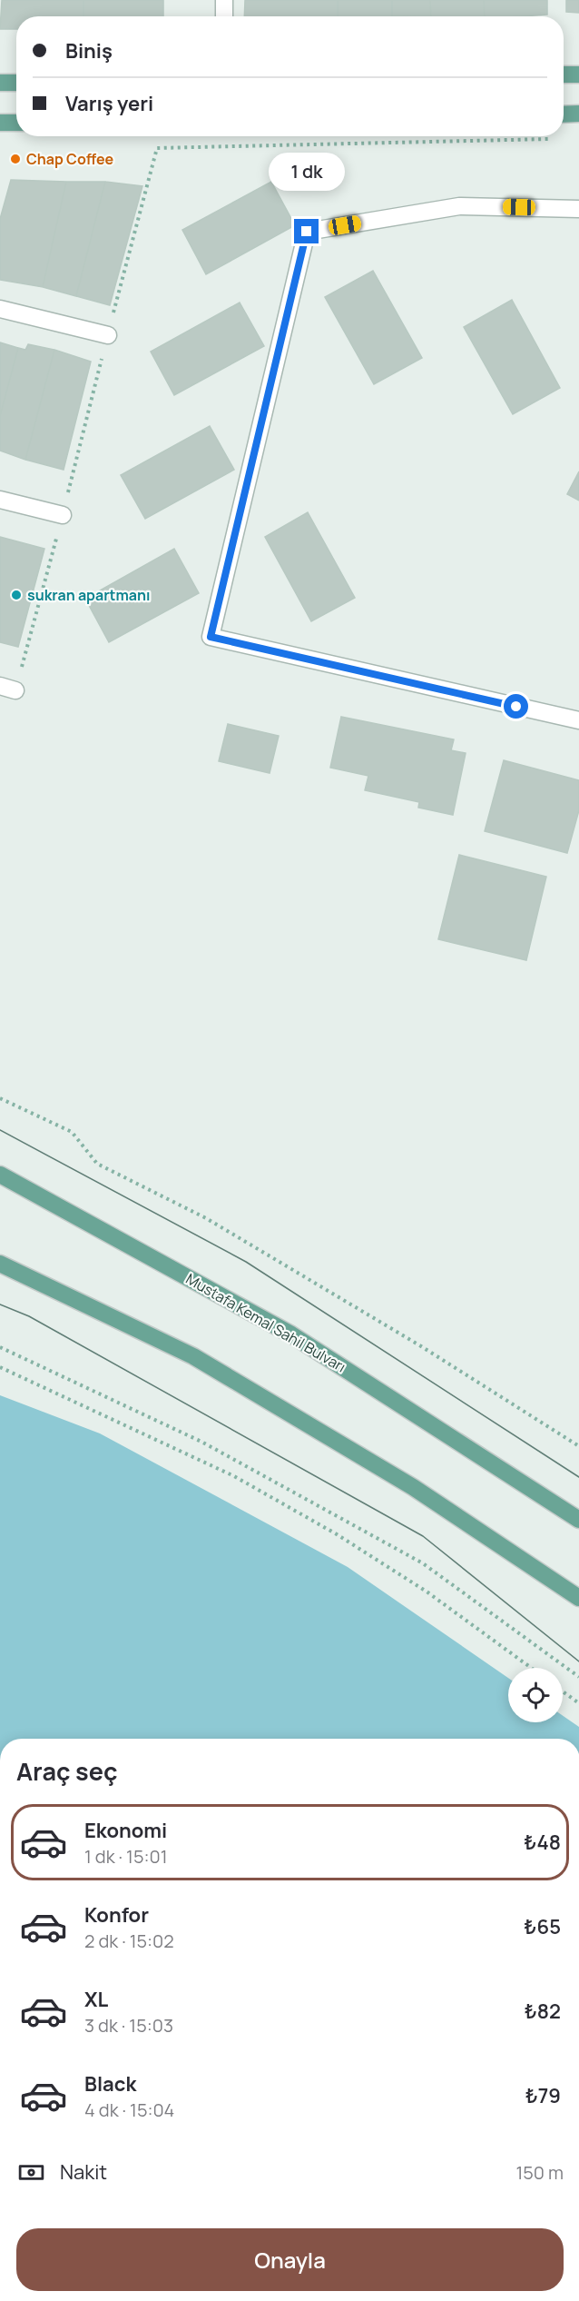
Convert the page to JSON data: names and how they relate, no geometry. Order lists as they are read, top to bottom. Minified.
{"streets":{"main road":["Mustafa Kemal Sahil Bulvarı"]},"places":["Chap Coffee","sukran apartmanı"],"page":{"banner":["Biniş","Varış yeri"],"bubble":"1 dk","heading":"Araç seç","list":[{"name":"Ekonomi","note":"1 dk · 15:01","value":"₺48"},{"name":"Konfor","note":"2 dk · 15:02","value":"₺65"},{"name":"XL","note":"3 dk · 15:03","value":"₺82"},{"name":"Black","note":"4 dk · 15:04","value":"₺79"}],"pay":["Nakit","150 m"],"buttons":"Onayla"}}
